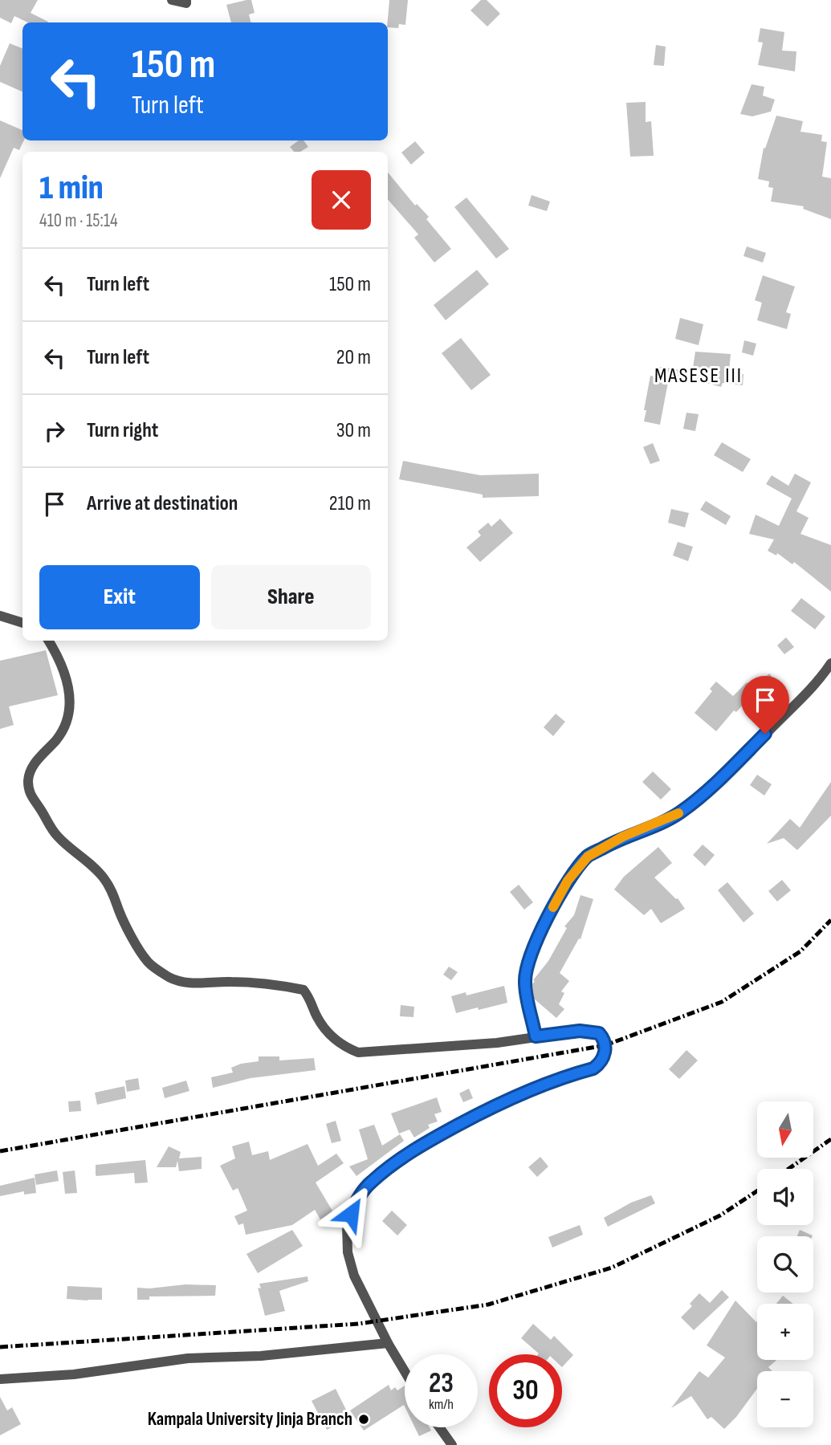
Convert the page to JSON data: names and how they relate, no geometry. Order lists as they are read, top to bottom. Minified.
{"districts":["MASESE III"],"places":["Kampala University Jinja Branch"],"north":"bottom","page":{"turn":["150 m","Turn left"],"heading":["1 min","410 m · 15:14"],"list":[{"name":"Turn left","value":"150 m"},{"name":"Turn left","value":"20 m"},{"name":"Turn right","value":"30 m"},{"name":"Arrive at destination","value":"210 m"}],"buttons":["Exit","Share"],"map_buttons":["+","−"],"speed":"23 km/h","limit":"30"}}
